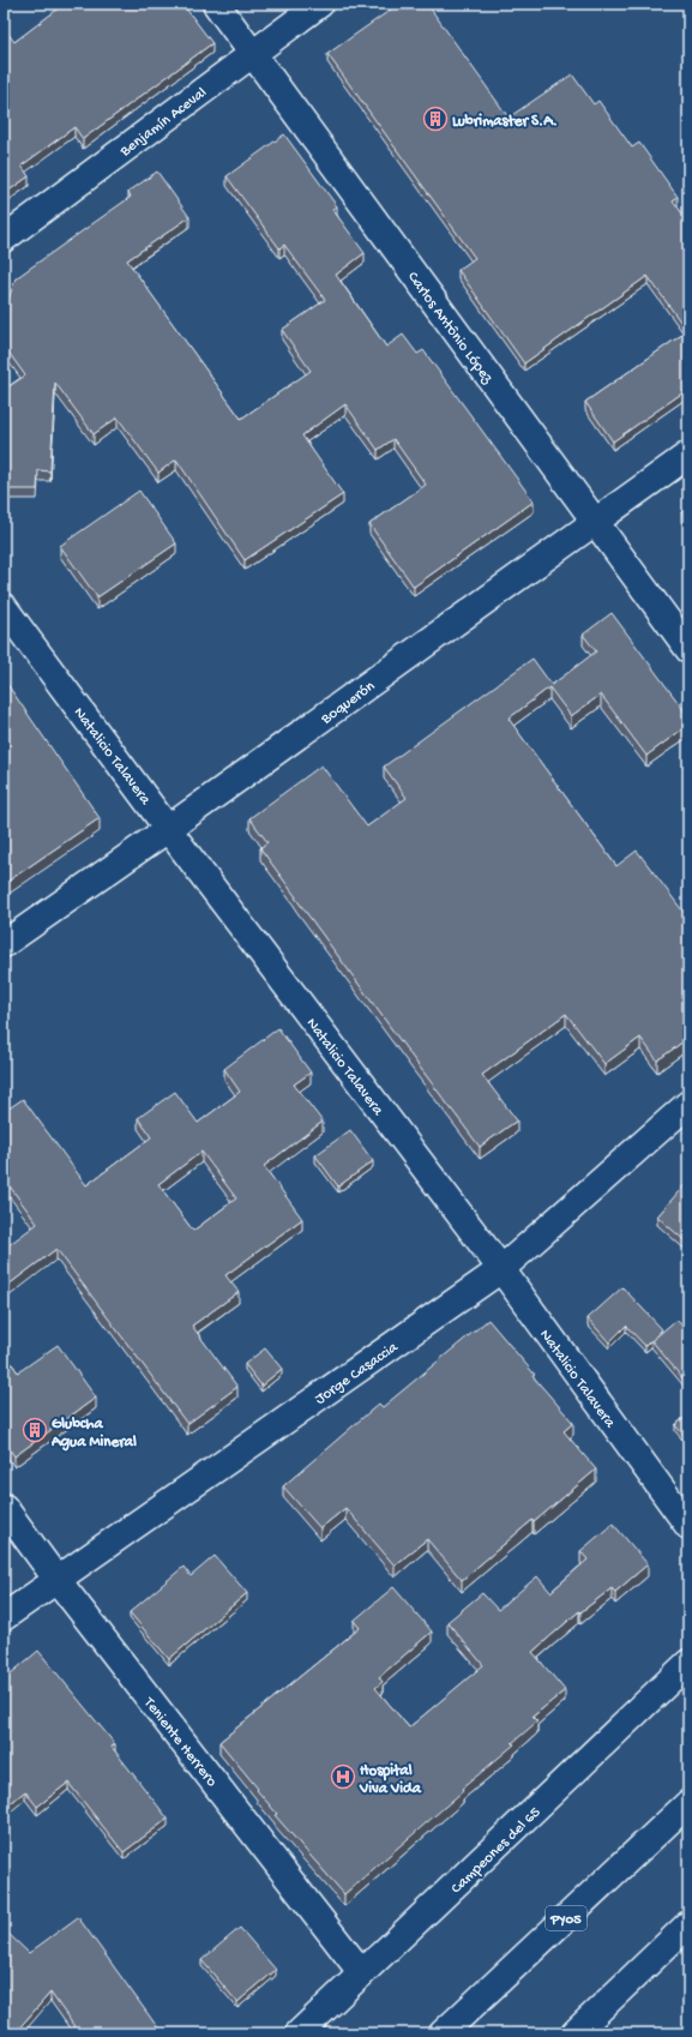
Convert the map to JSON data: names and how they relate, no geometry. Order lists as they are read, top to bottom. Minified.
{"streets":{"main road":["Benjamín Aceval","Carlos Antônio López","Boquerón","Natalicio Talavera","Jorge Casaccia","Teniente Herrero","Campeones del 65","PY05"]},"crossings":[["Benjamín Aceval","Carlos Antônio López"],["Carlos Antônio López","Boquerón"],["Boquerón","Natalicio Talavera"],["Natalicio Talavera","Jorge Casaccia"],["Jorge Casaccia","Teniente Herrero"],["Teniente Herrero","Campeones del 65"]],"places":{"building":["Lubrimaster S.A.","Glubcha Agua Mineral"],"hospital":["Hospital Viva Vida"]}}
